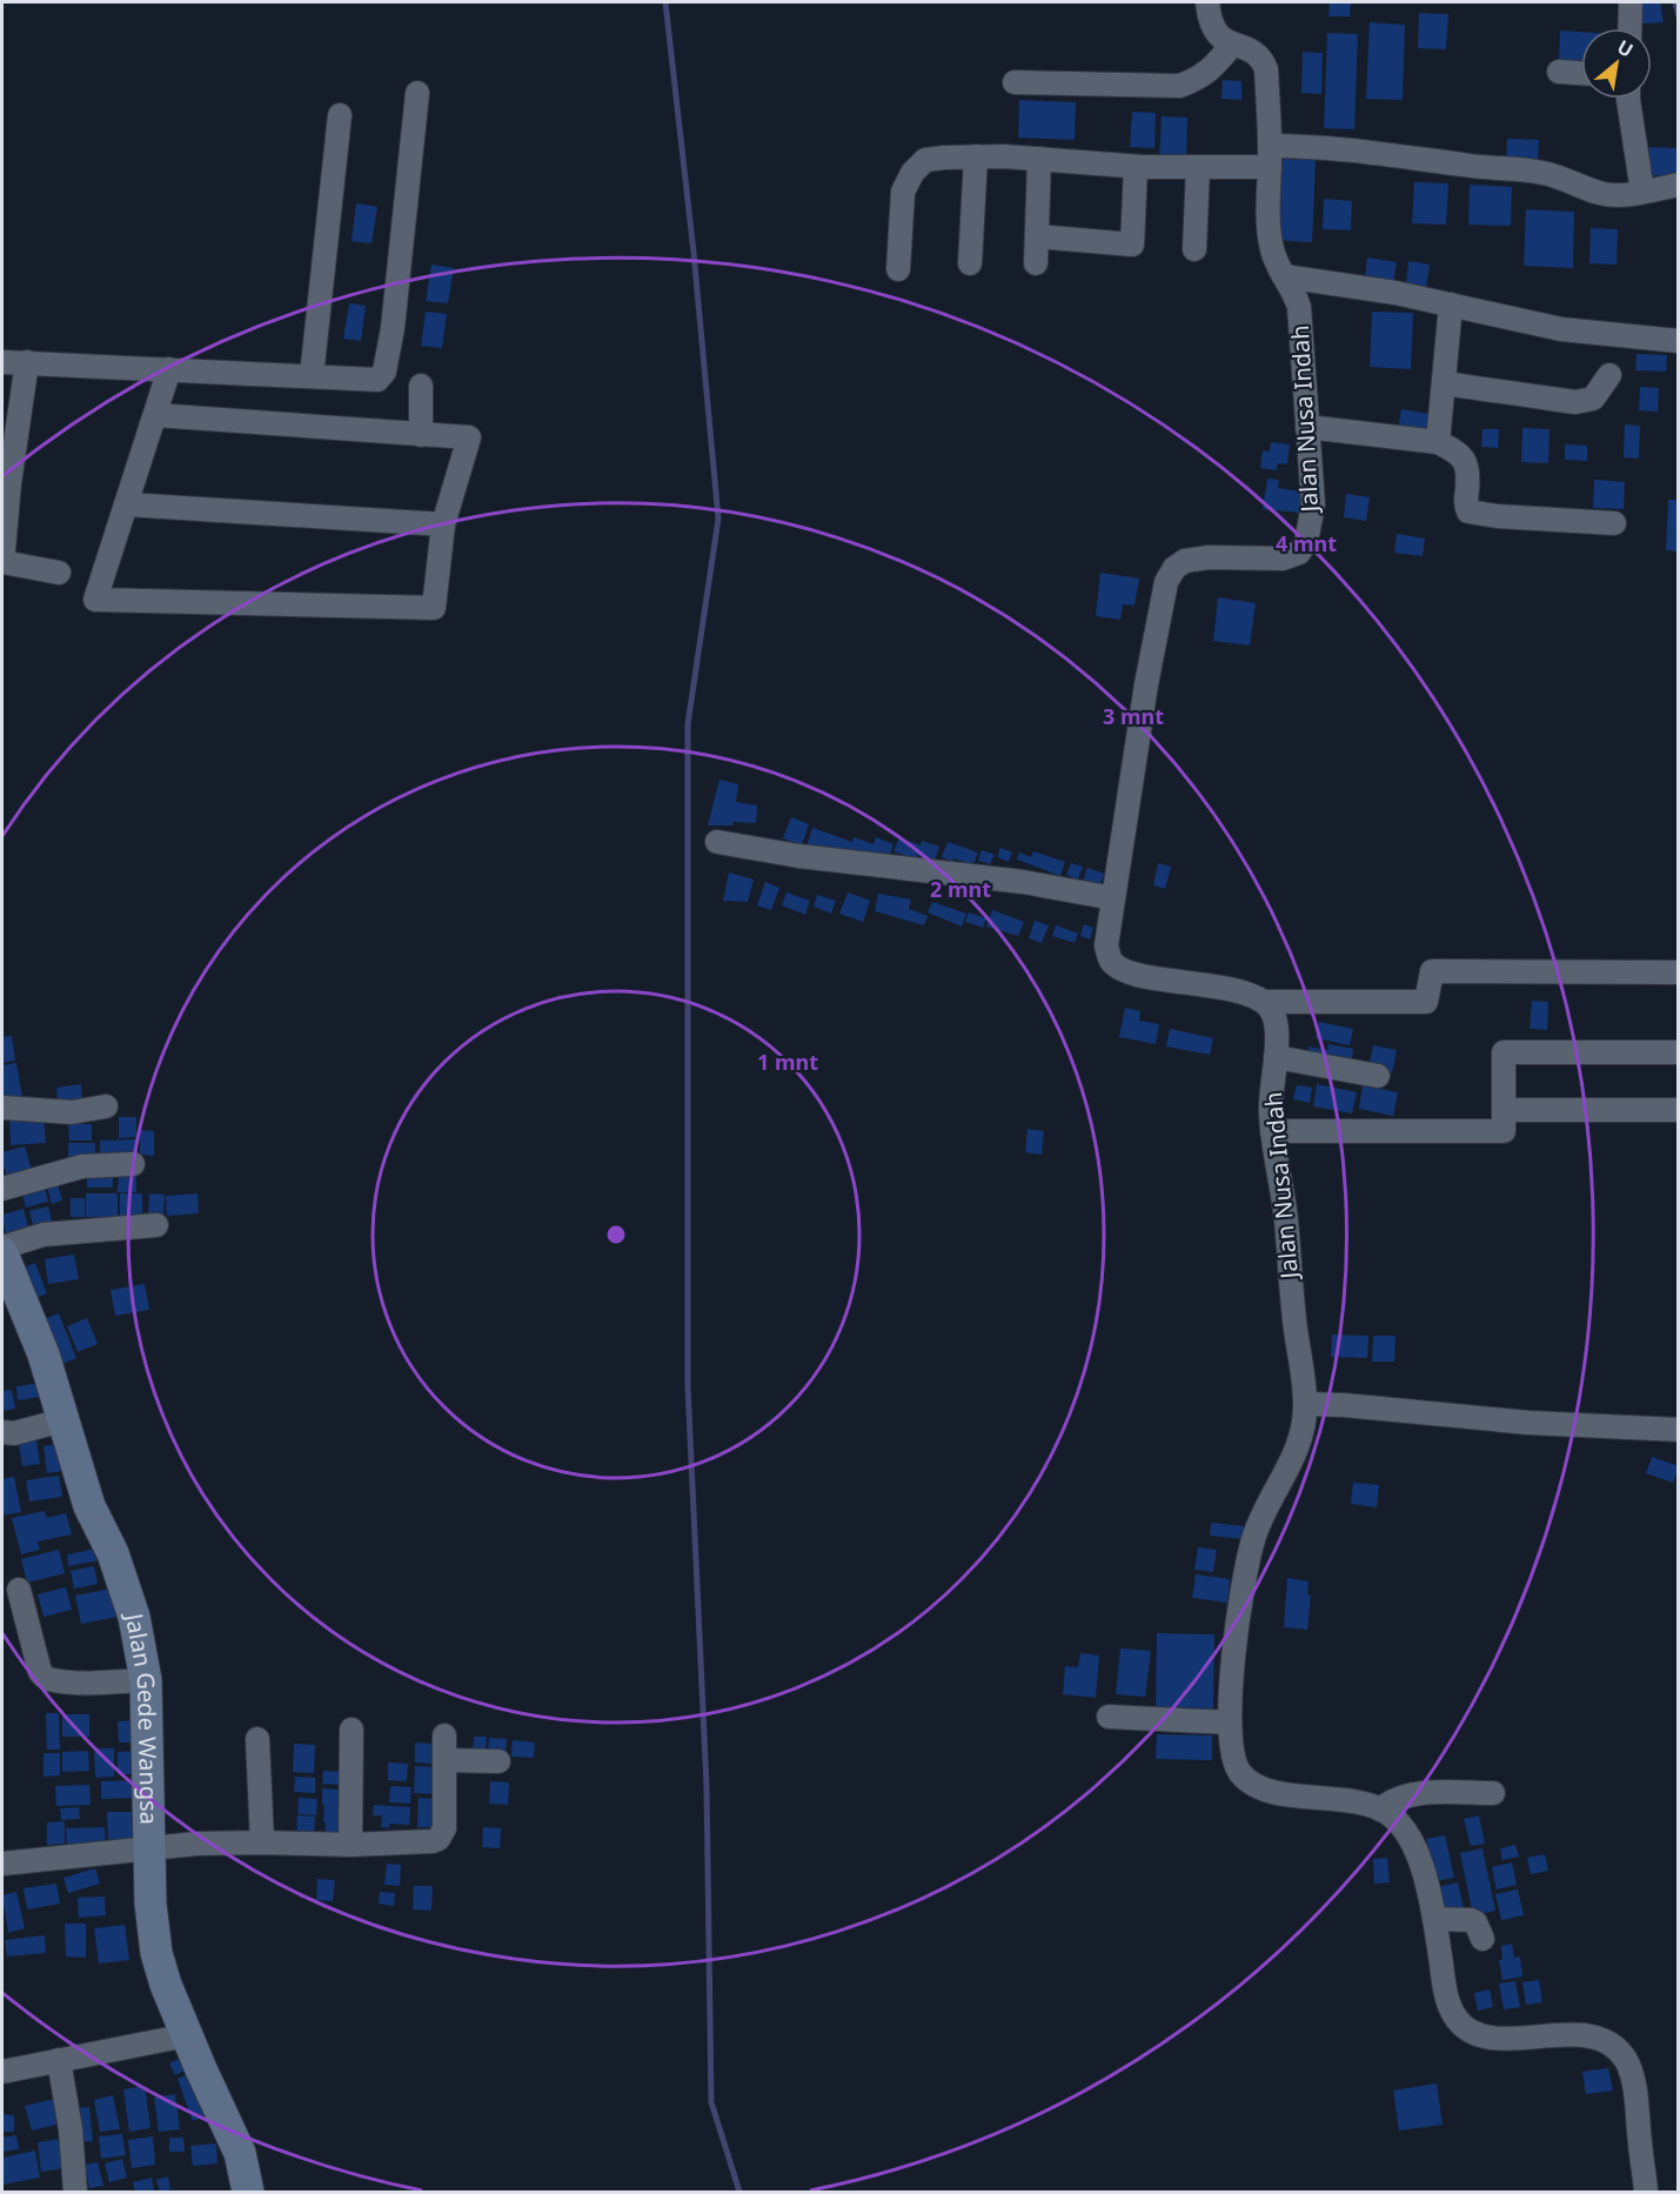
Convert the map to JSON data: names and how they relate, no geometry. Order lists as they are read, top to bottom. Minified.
{"streets":{"street":["Jalan Nusa Indah","Jalan Gede Wangsa"]},"north":"top right","rings":["4 mnt","3 mnt","2 mnt","1 mnt"]}
